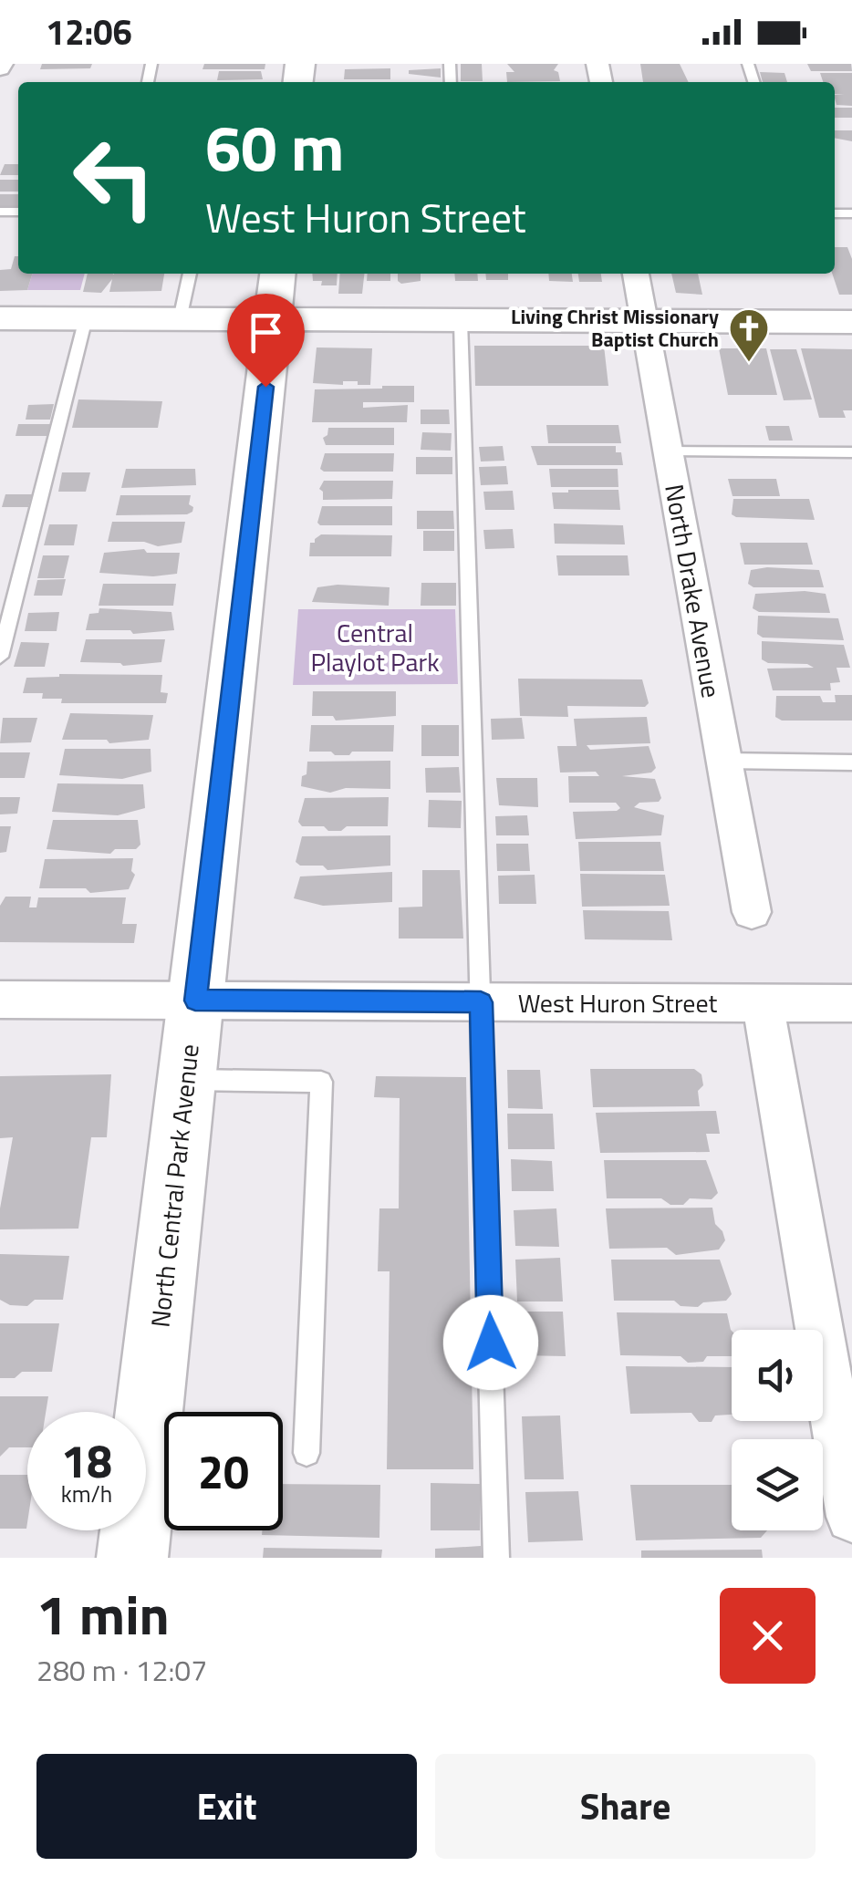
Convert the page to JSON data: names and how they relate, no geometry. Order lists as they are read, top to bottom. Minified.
{"streets":{"street":["North Drake Avenue","West Huron Street","North Central Park Avenue"]},"crossings":[["West Huron Street","North Central Park Avenue"]],"parks":["Central Playlot Park"],"places":{"church":["Living Christ Missionary Baptist Church"]},"page":{"status":"12:06","turn":["60 m","West Huron Street"],"speed":"18 km/h","limit":"20","heading":["1 min","280 m · 12:07"],"buttons":["Exit","Share"]}}
